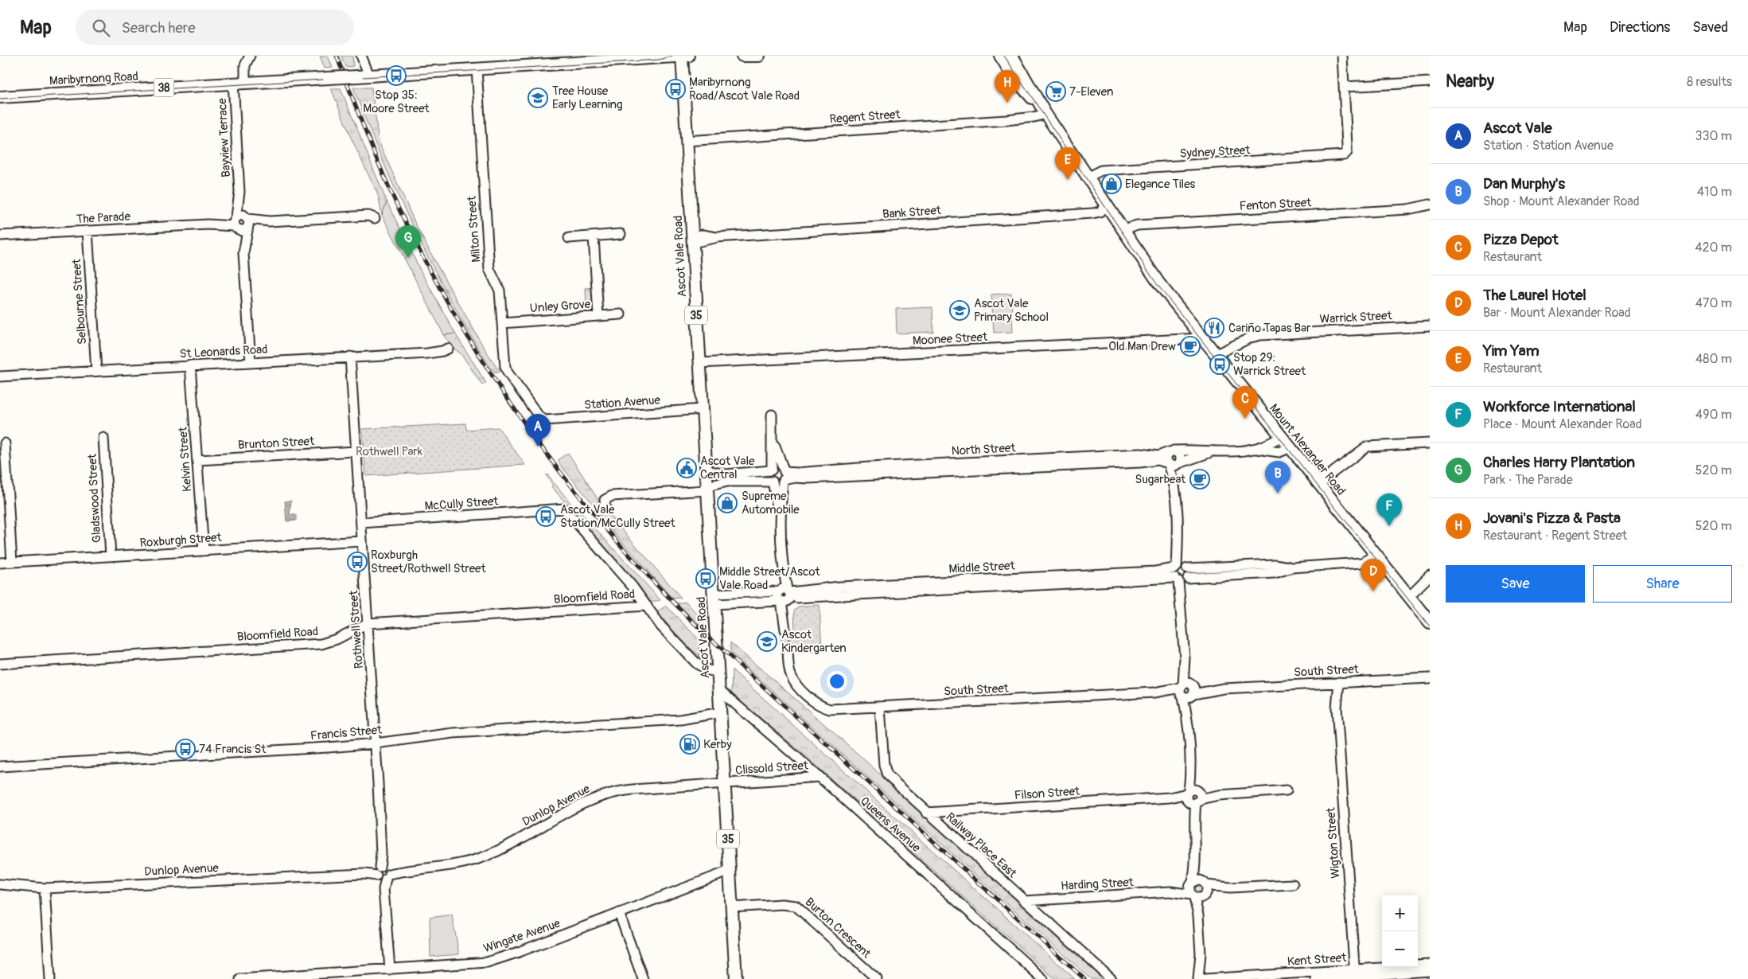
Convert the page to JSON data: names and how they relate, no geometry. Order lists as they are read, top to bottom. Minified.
{"streets":{"main road":["Maribyrnong Road","38","Ascot Vale Road","35","Mount Alexander Road"],"street":["Regent Street","Bayview Terrace","Sydney Street","Fenton Street","Bank Street","The Parade","Milton Street","Selbourne Street","Unley Grove","Warrick Street","Moonee Street","St Leonards Road","Station Avenue","Brunton Street","North Street","Kelvin Street","Gladswood Street","McCully Street","Roxburgh Street","Middle Street","Bloomfield Road","Rothwell Street","South Street","Francis Street","Clissold Street","Filson Street","Dunlop Avenue","Queens Avenue","Wigton Street","Railway Place East","Harding Street","Burton Crescent","Wingate Avenue","Kent Street"]},"crossings":[["Maribyrnong Road","Bayview Terrace"],["Maribyrnong Road","Milton Street"],["Maribyrnong Road","Ascot Vale Road"],["Regent Street","Ascot Vale Road"],["Regent Street","Mount Alexander Road"],["Bayview Terrace","The Parade"],["Bayview Terrace","St Leonards Road"],["Sydney Street","Mount Alexander Road"],["Fenton Street","Mount Alexander Road"],["Bank Street","Ascot Vale Road"],["Bank Street","Mount Alexander Road"],["The Parade","Selbourne Street"],["Milton Street","Unley Grove"],["Milton Street","Station Avenue"],["Ascot Vale Road","Moonee Street"],["Ascot Vale Road","Station Avenue"],["Ascot Vale Road","Middle Street"],["Ascot Vale Road","Francis Street"],["Ascot Vale Road","Clissold Street"],["Ascot Vale Road","Dunlop Avenue"],["Ascot Vale Road","Queens Avenue"],["Ascot Vale Road","Burton Crescent"],["Ascot Vale Road","Wingate Avenue"],["Selbourne Street","St Leonards Road"],["Warrick Street","Mount Alexander Road"],["Moonee Street","Mount Alexander Road"],["St Leonards Road","Kelvin Street"],["St Leonards Road","Rothwell Street"],["Brunton Street","Kelvin Street"],["Brunton Street","Rothwell Street"],["North Street","Mount Alexander Road"],["Mount Alexander Road","Middle Street"],["Kelvin Street","Roxburgh Street"],["Gladswood Street","Roxburgh Street"],["McCully Street","Bloomfield Road"],["McCully Street","Rothwell Street"],["Roxburgh Street","Rothwell Street"],["Bloomfield Road","Rothwell Street"],["Rothwell Street","Francis Street"],["Rothwell Street","Dunlop Avenue"],["Rothwell Street","Wingate Avenue"],["South Street","Wigton Street"],["South Street","Railway Place East"],["Clissold Street","Dunlop Avenue"],["Clissold Street","Queens Avenue"],["Filson Street","Railway Place East"],["Wigton Street","Kent Street"],["Railway Place East","Harding Street"]],"parks":["Rothwell Park"],"places":{"bus stop":["Stop 35: Moore Street","Maribyrnong Road/Ascot Vale Road","Stop 29: Warrick Street","Ascot Vale Station/McCully Street","Roxburgh Street/Rothwell Street","Middle Street/Ascot Vale Road","74 Francis St"],"supermarket":["7-Eleven"],"school or university":["Tree House Early Learning","Ascot Vale Primary School","Ascot Kindergarten"],"shop":["Elegance Tiles","Supreme Automobile"],"restaurant":["Cariño Tapas Bar"],"cafe":["Old Man Drew","Sugarbeat"],"public building":["Ascot Vale Central"],"fuel station":["Kerby"]},"page":{"header":"Map","search":"Search here","nav":["Map","Directions","Saved"],"heading":["Nearby","8 results"],"pins":["H","E","G","C","A","B","F","D"],"list":[{"mark":"A","name":"Ascot Vale","note":"Station · Station Avenue","value":"330 m"},{"mark":"B","name":"Dan Murphy's","note":"Shop · Mount Alexander Road","value":"410 m"},{"mark":"C","name":"Pizza Depot","note":"Restaurant","value":"420 m"},{"mark":"D","name":"The Laurel Hotel","note":"Bar · Mount Alexander Road","value":"470 m"},{"mark":"E","name":"Yim Yam","note":"Restaurant","value":"480 m"},{"mark":"F","name":"Workforce International","note":"Place · Mount Alexander Road","value":"490 m"},{"mark":"G","name":"Charles Harry Plantation","note":"Park · The Parade","value":"520 m"},{"mark":"H","name":"Jovani's Pizza & Pasta","note":"Restaurant · Regent Street","value":"520 m"}],"buttons":["Save","Share"],"map_buttons":["+","−"]}}
